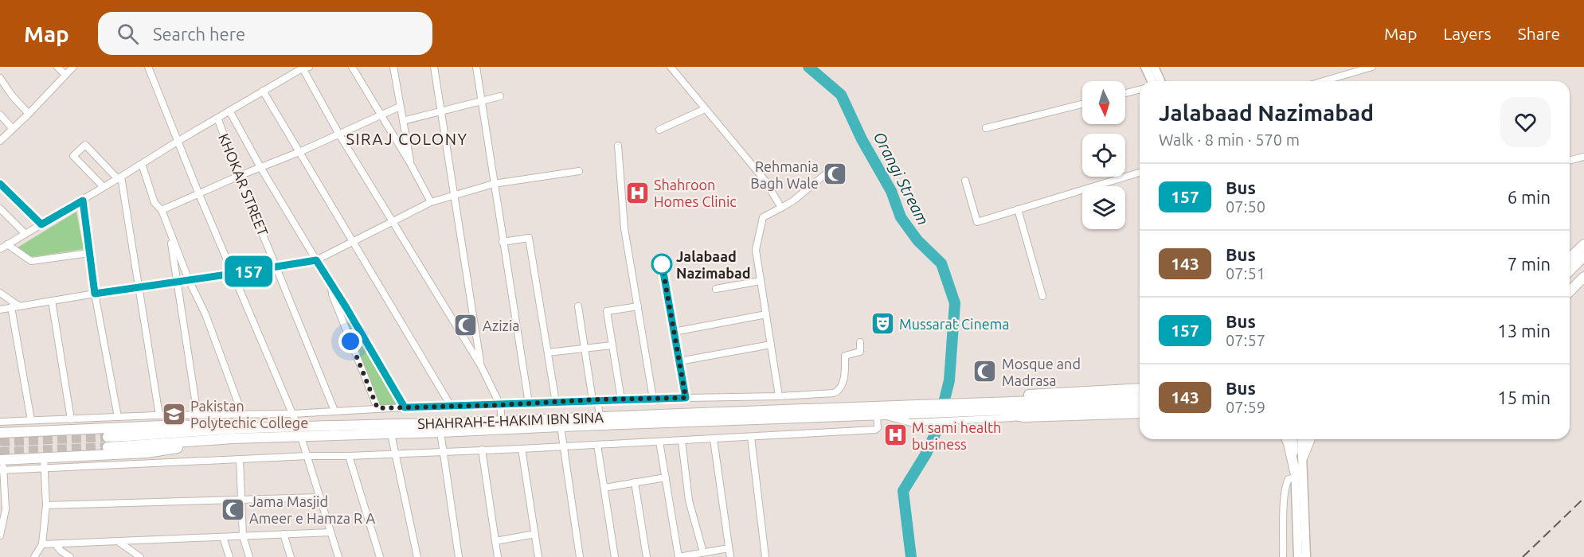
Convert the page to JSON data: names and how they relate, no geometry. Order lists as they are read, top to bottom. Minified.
{"streets":{"highway":["SHAHRAH-E-HAKIM IBN SINA"],"street":["KHOKAR STREET"]},"districts":["SIRAJ COLONY"],"water":["Orangi Stream"],"places":{"mosque":["Rehmania Bagh Wale","Azizia","Mosque and Madrasa","Jama Masjid Ameer e Hamza R A"],"hospital":["Shahroon Homes Clinic","M sami health business"],"other":["Jalabaad Nazimabad"],"theatre":["Mussarat Cinema"],"school or university":["Pakistan Polytechic College"]},"lines":["bus line 157"],"north":"bottom","page":{"header":"Map","search":"Search here","nav":["Map","Layers","Share"],"on_map":"157","heading":["Jalabaad Nazimabad","Walk · 8 min · 570 m"],"list":[{"mark":"157","name":"Bus","note":"07:50","value":"6 min"},{"mark":"143","name":"Bus","note":"07:51","value":"7 min"},{"mark":"157","name":"Bus","note":"07:57","value":"13 min"},{"mark":"143","name":"Bus","note":"07:59","value":"15 min"}]}}
